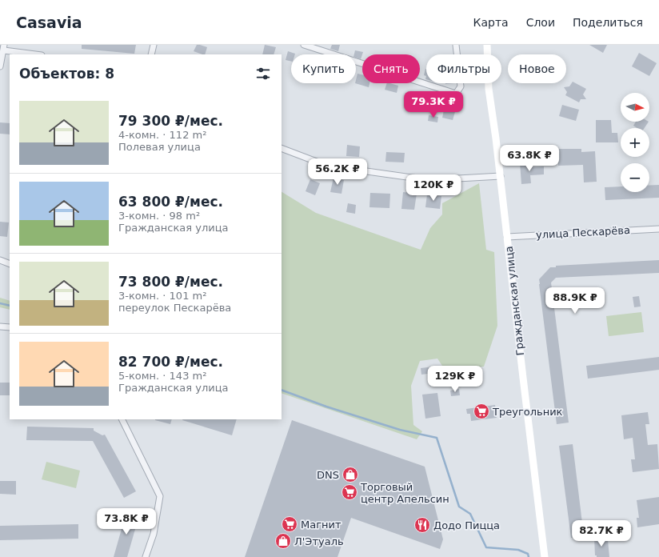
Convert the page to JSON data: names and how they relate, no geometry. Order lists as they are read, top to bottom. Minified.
{"streets":{"main road":["Гражданская улица"],"street":["улица Пескарёва"]},"crossings":[["улица Пескарёва","Гражданская улица"]],"places":{"supermarket":["Треугольник","Торговый центр Апельсин","Магнит"],"shop":["DNS","Л'Этуаль"],"restaurant":["Додо Пицца"]},"north":"right","page":{"header":"Casavia","nav":["Карта","Слои","Поделиться"],"chip":["Купить","Снять","Фильтры","Новое"],"heading":"Объектов: 8","price":["79.3K ₽","63.8K ₽","56.2K ₽","120K ₽","88.9K ₽","129K ₽","73.8K ₽","82.7K ₽"],"map_buttons":["+","−"],"list":[{"name":"79 300 ₽/мес.","note":"4-комн. · 112 m² · Полевая улица"},{"name":"63 800 ₽/мес.","note":"3-комн. · 98 m² · Гражданская улица"},{"name":"73 800 ₽/мес.","note":"3-комн. · 101 m² · переулок Пескарёва"},{"name":"82 700 ₽/мес.","note":"5-комн. · 143 m² · Гражданская улица"}]}}
